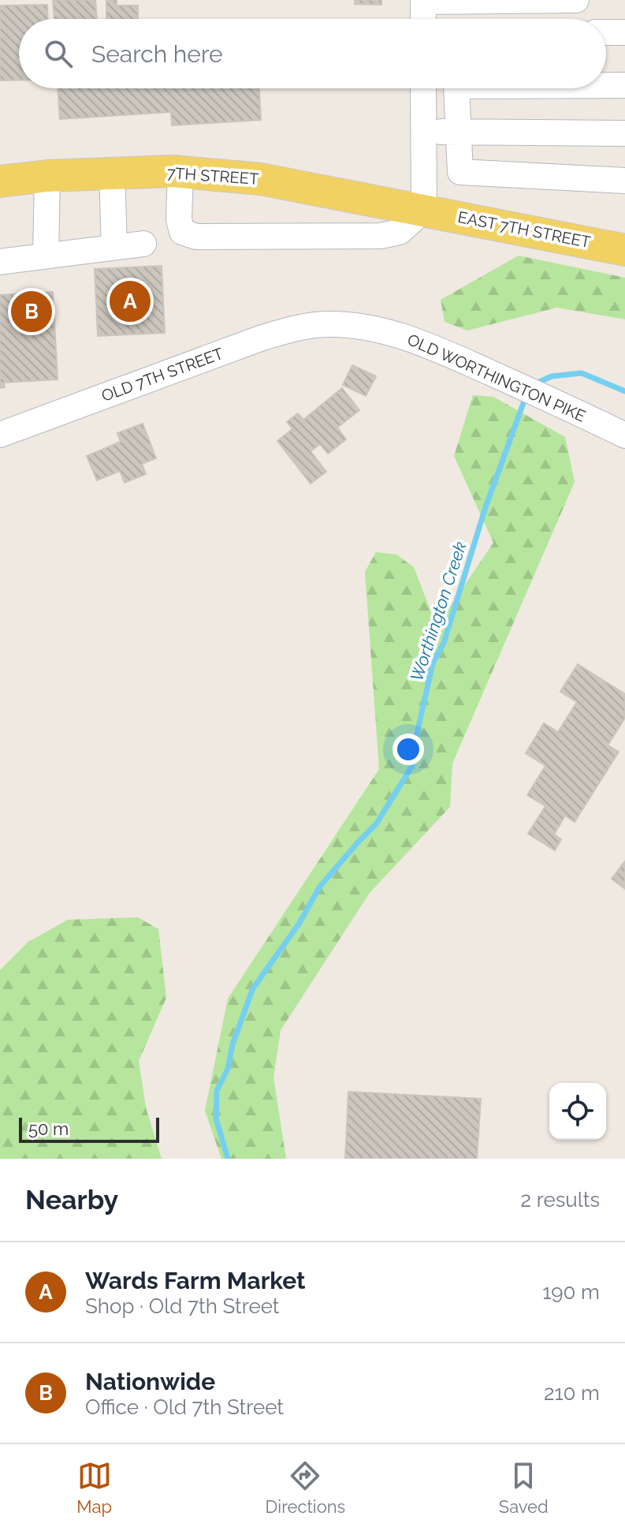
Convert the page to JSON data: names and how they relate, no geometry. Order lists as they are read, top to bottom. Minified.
{"streets":{"main road":["7TH STREET","EAST 7TH STREET"],"street":["OLD 7TH STREET","OLD WORTHINGTON PIKE"]},"crossings":[["7TH STREET","EAST 7TH STREET"],["OLD 7TH STREET","OLD WORTHINGTON PIKE"]],"water":["Worthington Creek"],"scale_bar":"50 m","page":{"search":"Search here","pins":["A","B"],"scale":"50 m","heading":["Nearby","2 results"],"list":[{"mark":"A","name":"Wards Farm Market","note":"Shop · Old 7th Street","value":"190 m"},{"mark":"B","name":"Nationwide","note":"Office · Old 7th Street","value":"210 m"}],"nav":["Map","Directions","Saved"]}}
